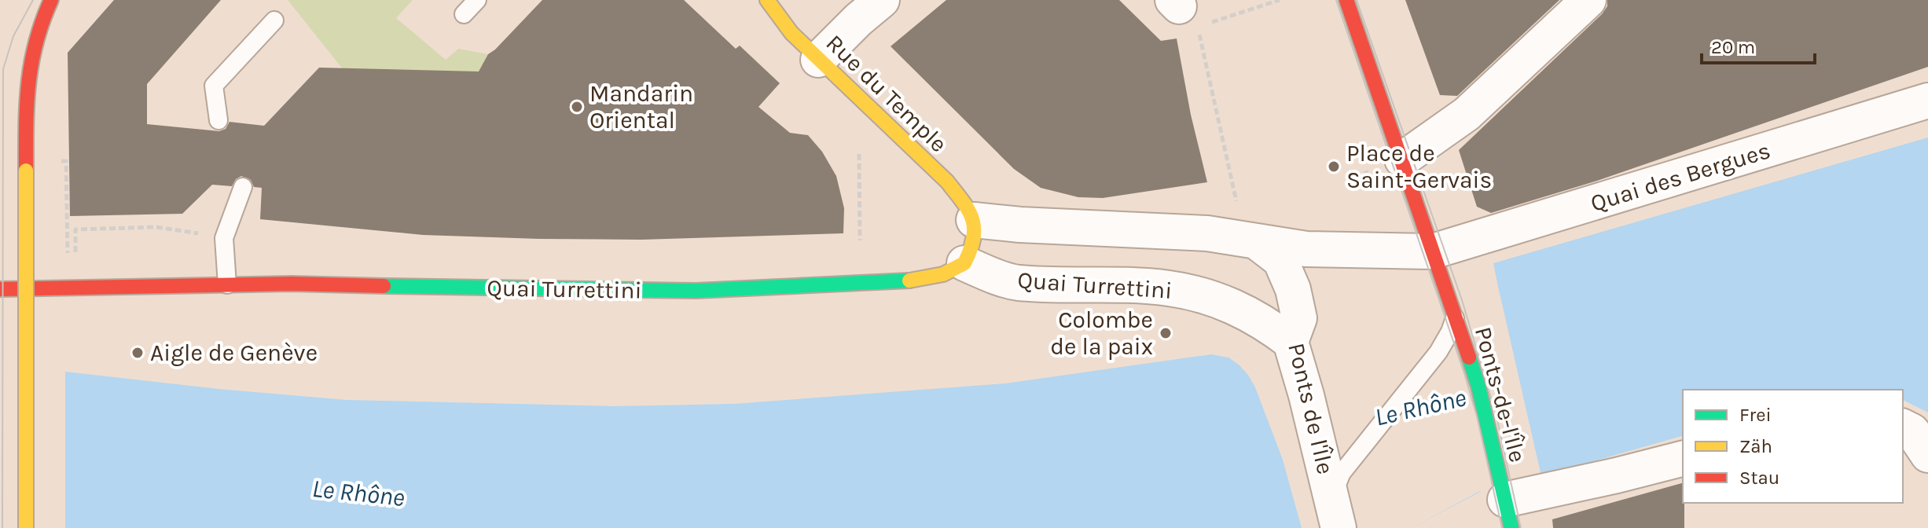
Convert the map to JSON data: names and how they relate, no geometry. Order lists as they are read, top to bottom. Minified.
{"streets":{"street":["Rue du Temple","Quai des Bergues","Quai Turrettini","Ponts-de-l'Île","Ponts de l'Île"]},"crossings":[["Quai Turrettini","Ponts de l'Île"],["Ponts-de-l'Île","Ponts de l'Île"]],"water":["Le Rhône"],"places":["Mandarin Oriental","Place de Saint-Gervais","Colombe de la paix","Aigle de Genève"],"legend":["Frei","Zäh","Stau"],"scale_bar":"20 m"}
